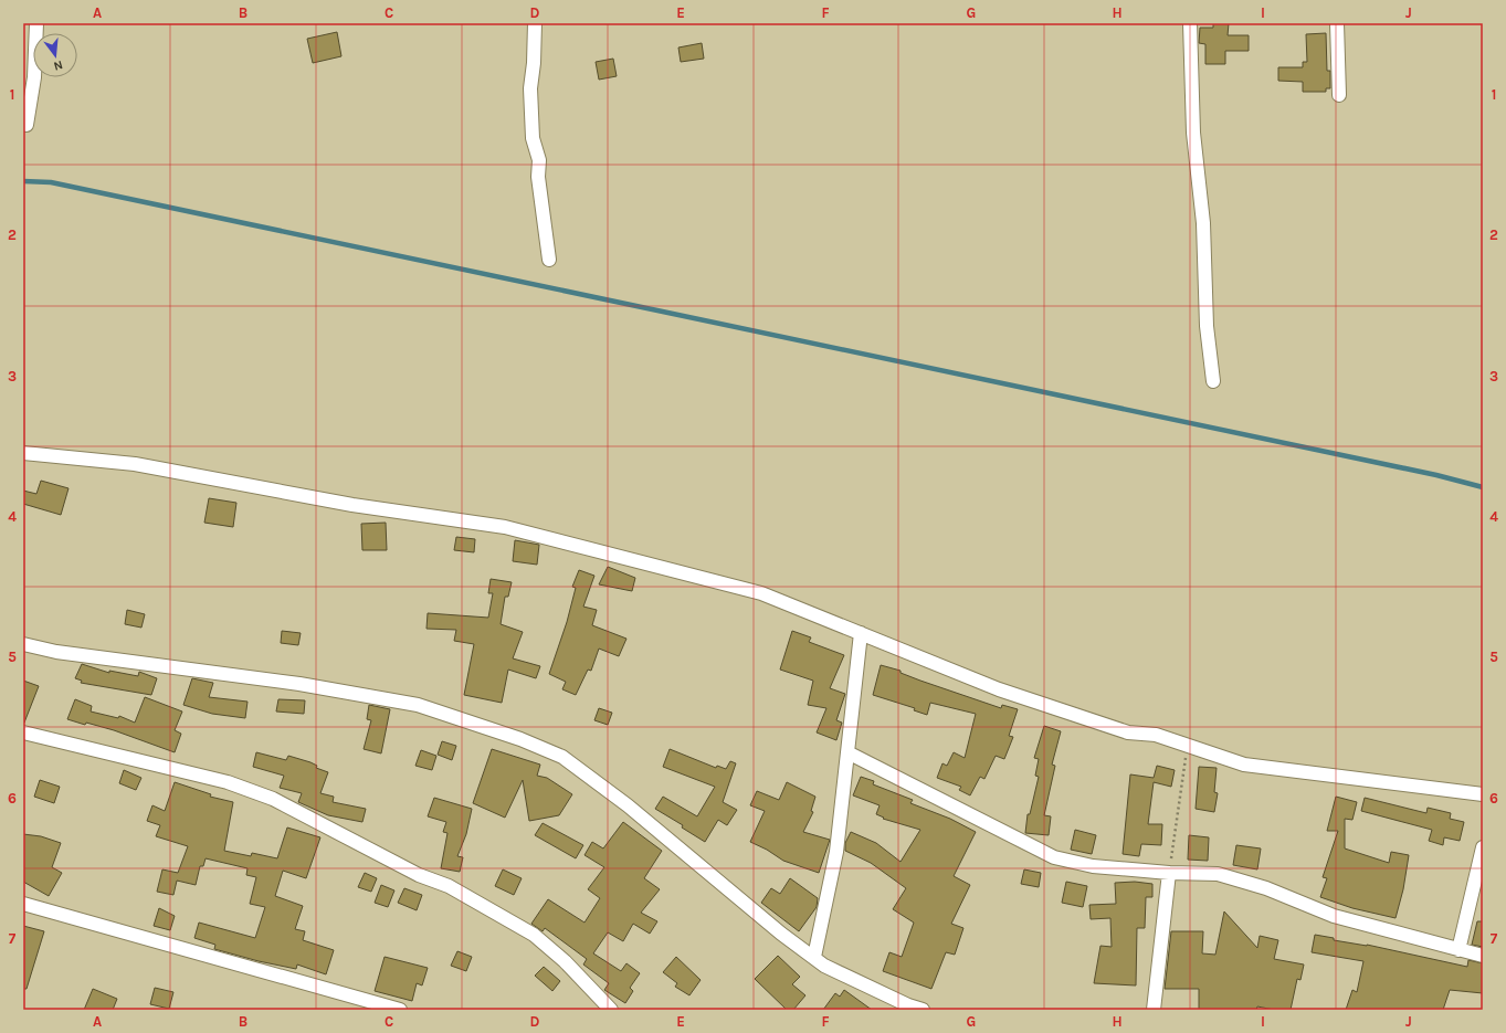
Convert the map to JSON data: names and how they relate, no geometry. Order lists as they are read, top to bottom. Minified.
{"north":"bottom","grid":{"columns":["A","B","C","D","E","F","G","H","I","J"],"rows":["1","2","3","4","5","6","7"]}}
